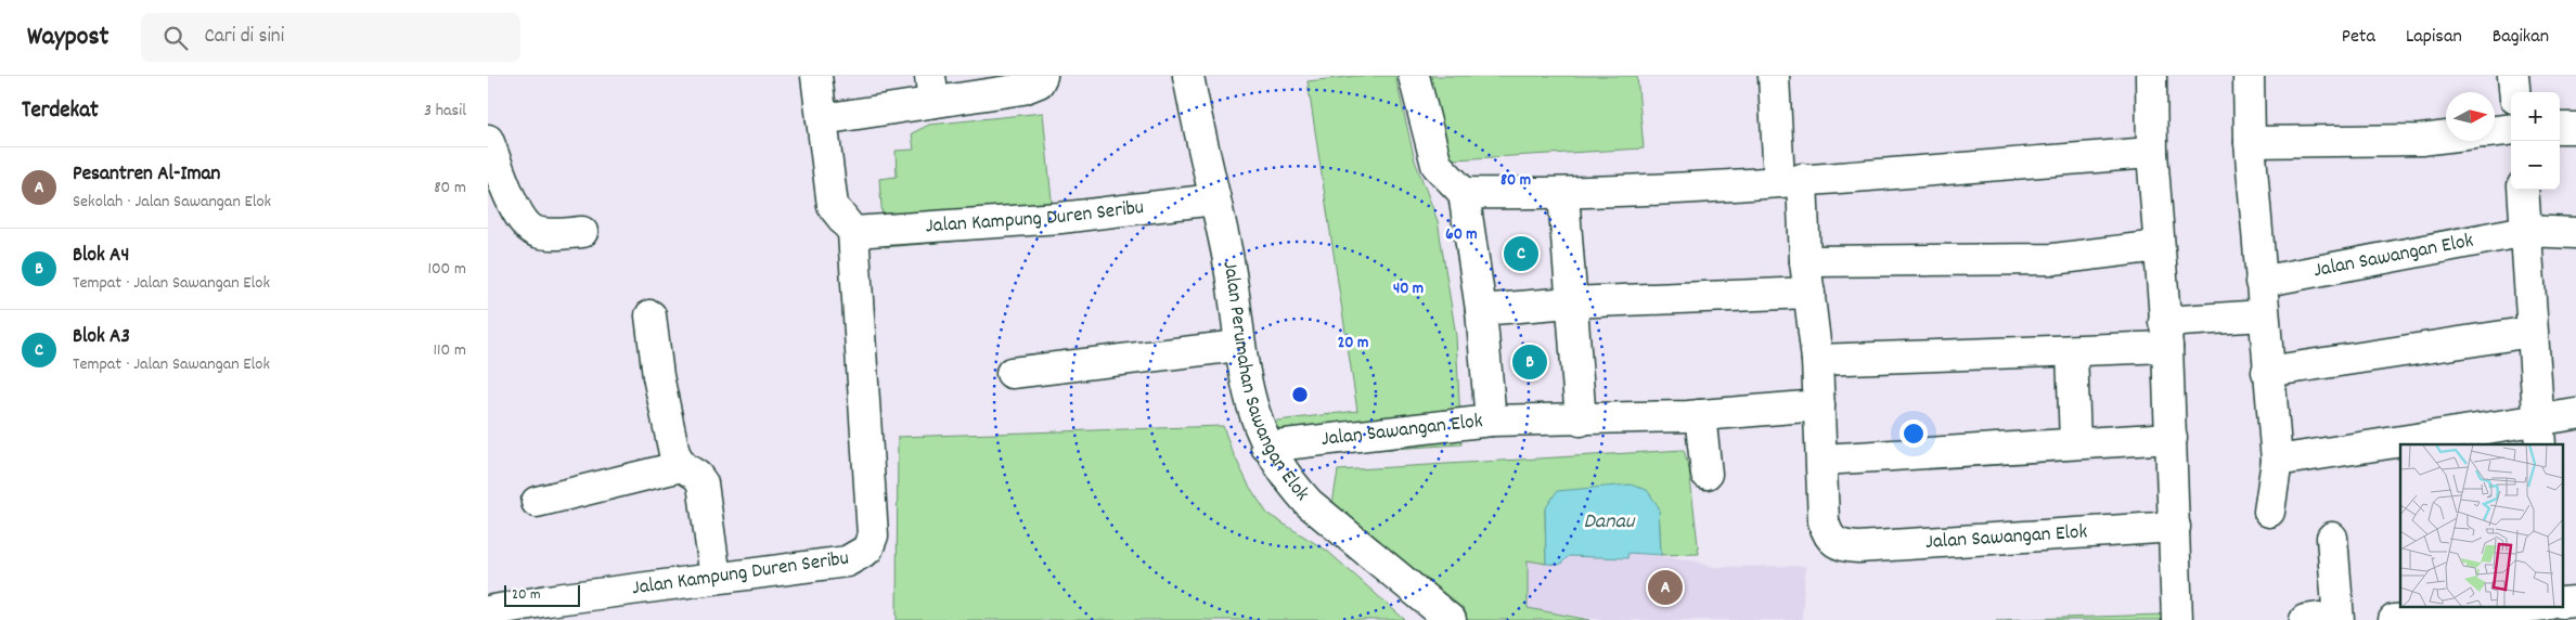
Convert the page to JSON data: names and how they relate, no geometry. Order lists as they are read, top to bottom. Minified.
{"streets":{"street":["Jalan Kampung Duren Seribu","Jalan Sawangan Elok","Jalan Perumahan Sawangan Elok"]},"crossings":[["Jalan Kampung Duren Seribu","Jalan Perumahan Sawangan Elok"],["Jalan Sawangan Elok","Jalan Perumahan Sawangan Elok"]],"water":["Danau"],"scale_bar":"20 m","north":"right","page":{"header":"Waypost","search":"Cari di sini","nav":["Peta","Lapisan","Bagikan"],"heading":["Terdekat","3 hasil"],"map_buttons":["+","−"],"list":[{"mark":"A","name":"Pesantren Al-Iman","note":"Sekolah · Jalan Sawangan Elok","value":"80 m"},{"mark":"B","name":"Blok A4","note":"Tempat · Jalan Sawangan Elok","value":"100 m"},{"mark":"C","name":"Blok A3","note":"Tempat · Jalan Sawangan Elok","value":"110 m"}],"pins":["C","B","A"],"scale":"20 m"},"rings":["80 m","60 m","40 m","20 m"]}
